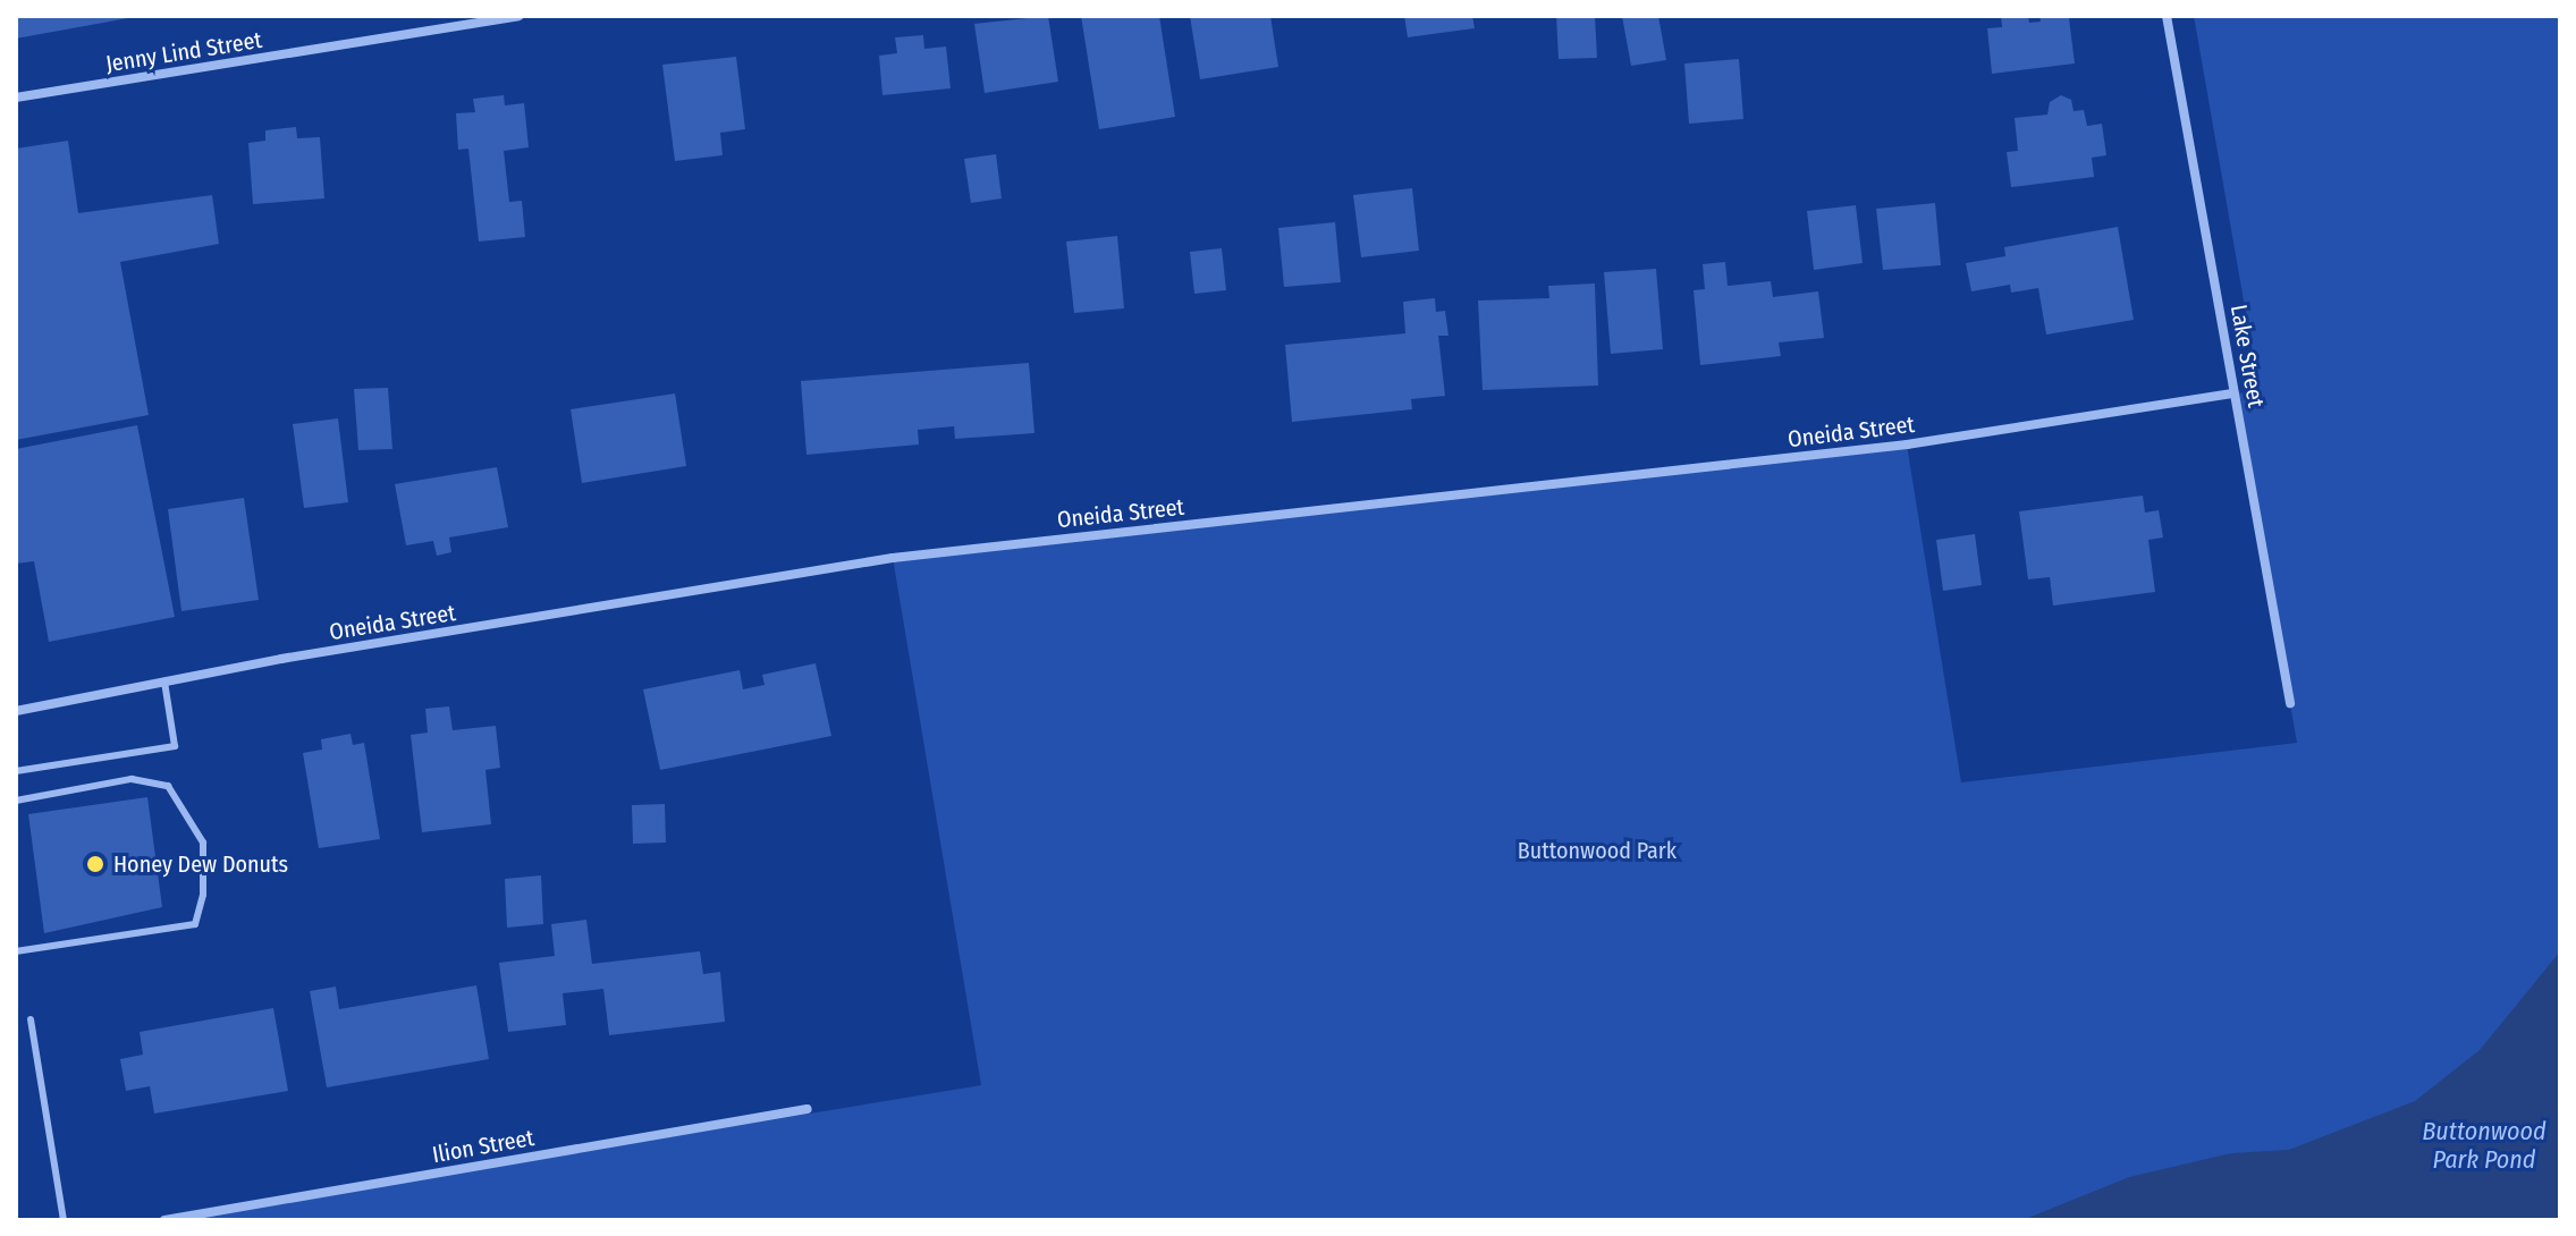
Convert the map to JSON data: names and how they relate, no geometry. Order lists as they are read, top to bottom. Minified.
{"streets":{"street":["Jenny Lind Street","Lake Street","Oneida Street","Ilion Street"]},"crossings":[["Lake Street","Oneida Street"]],"water":["Buttonwood Park Pond"],"parks":["Buttonwood Park"],"places":["Honey Dew Donuts"]}
